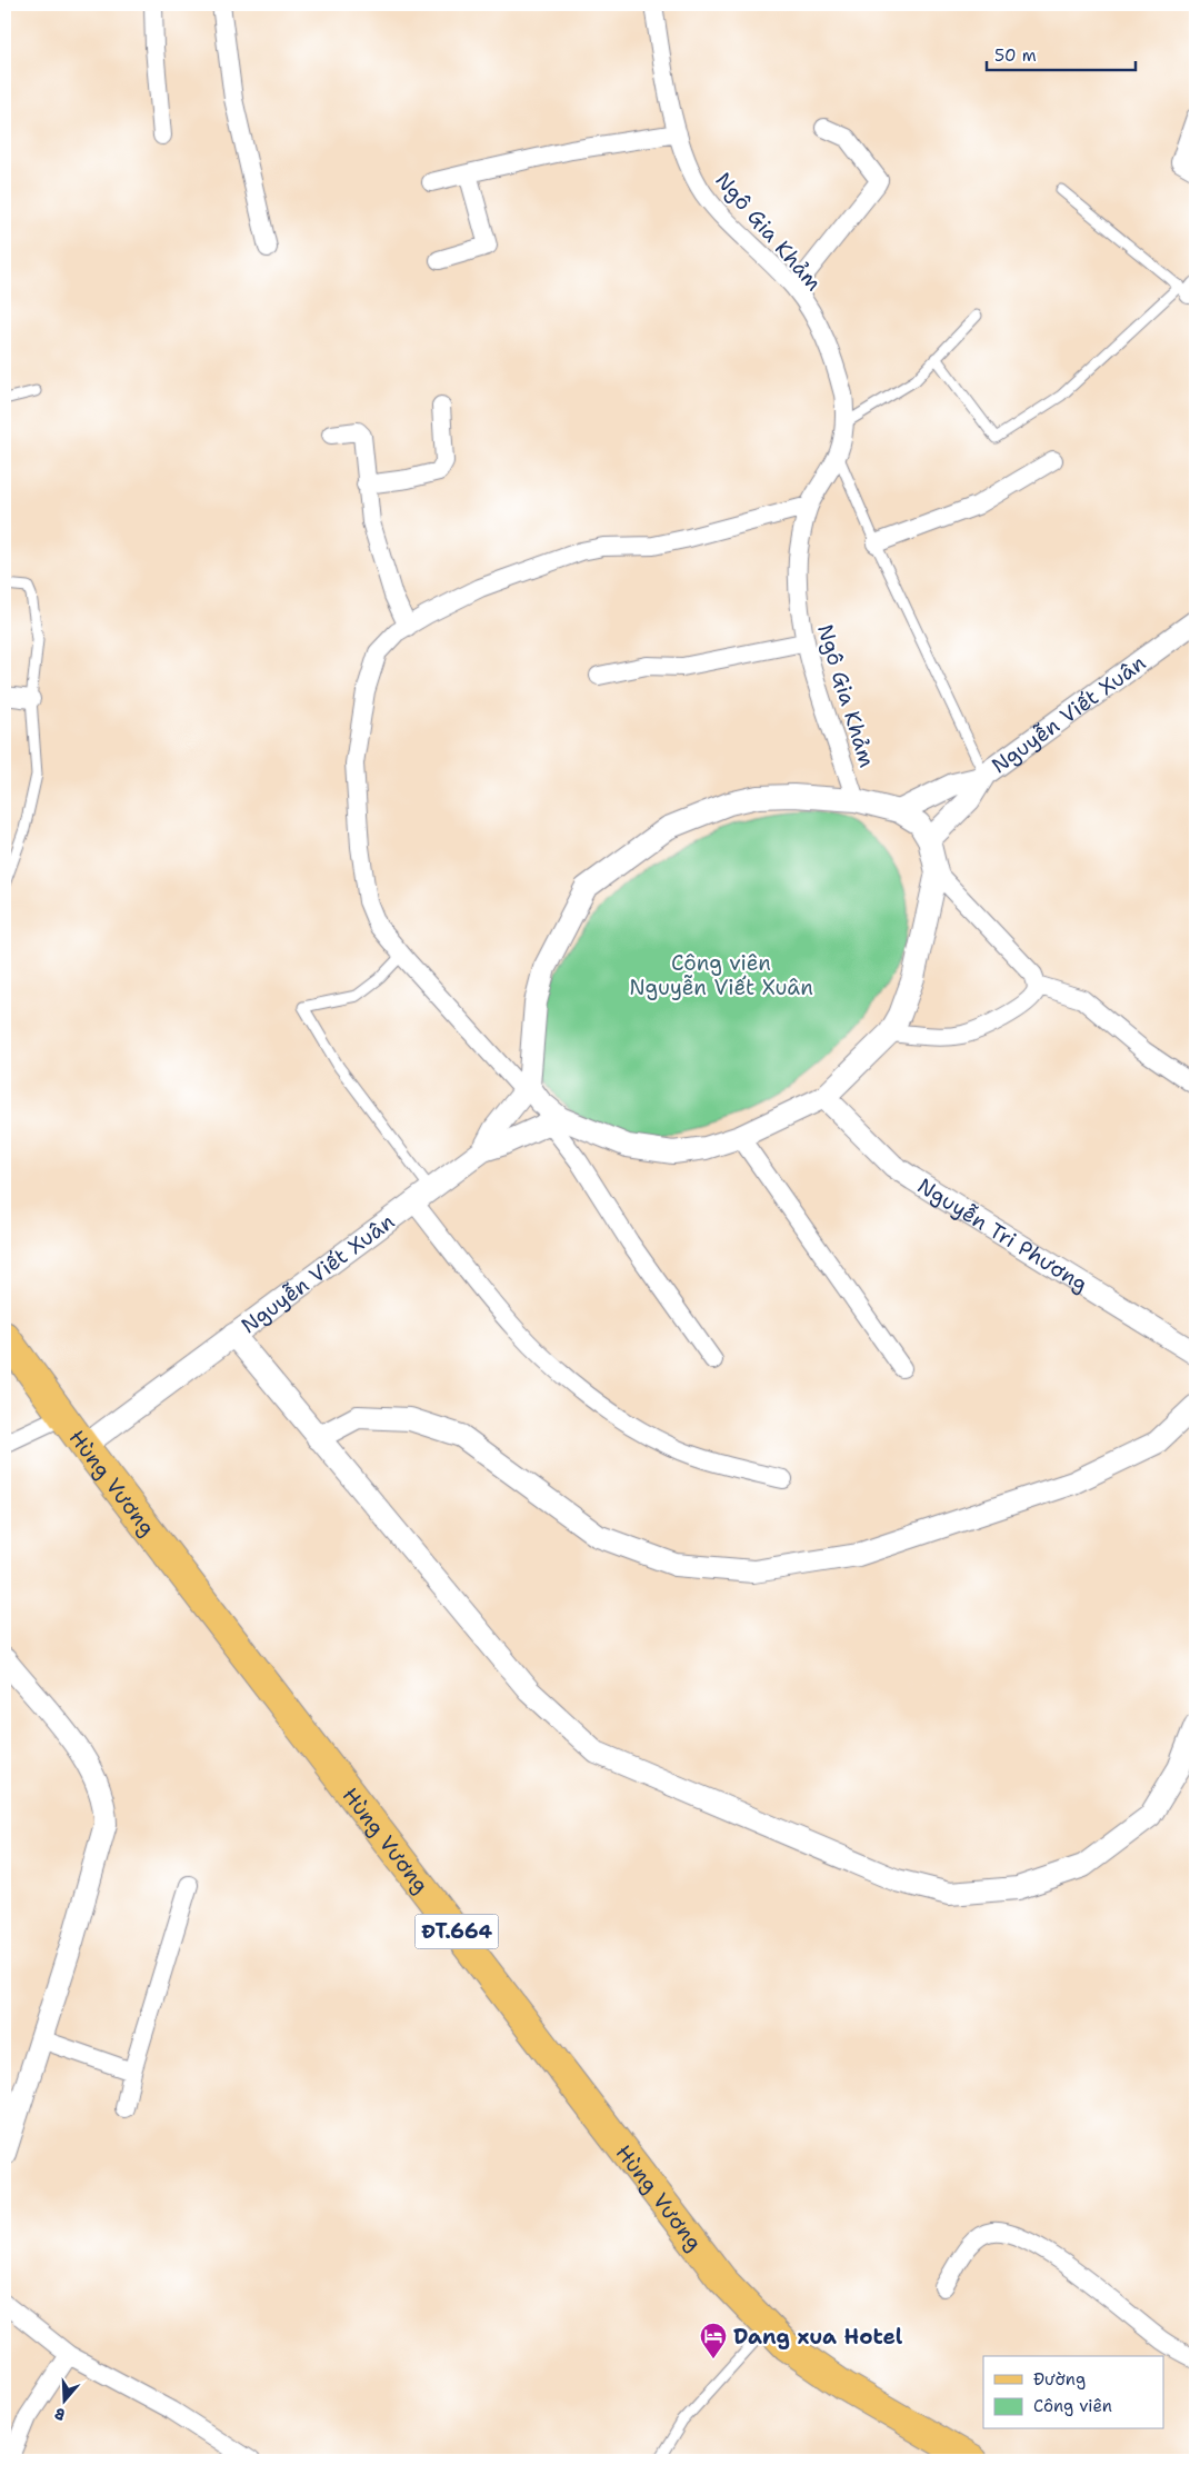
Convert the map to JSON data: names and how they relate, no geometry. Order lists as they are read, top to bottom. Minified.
{"streets":{"main road":["Hùng Vương","ĐT.664"],"street":["Ngô Gia Khảm","Nguyễn Viết Xuân","Nguyễn Tri Phương"]},"crossings":[["Nguyễn Viết Xuân","Hùng Vương"]],"parks":["Công viên Nguyễn Viết Xuân"],"places":{"hotel":["Dang xua Hotel"]},"legend":["Đường","Công viên"],"scale_bar":"50 m","north":"bottom"}
